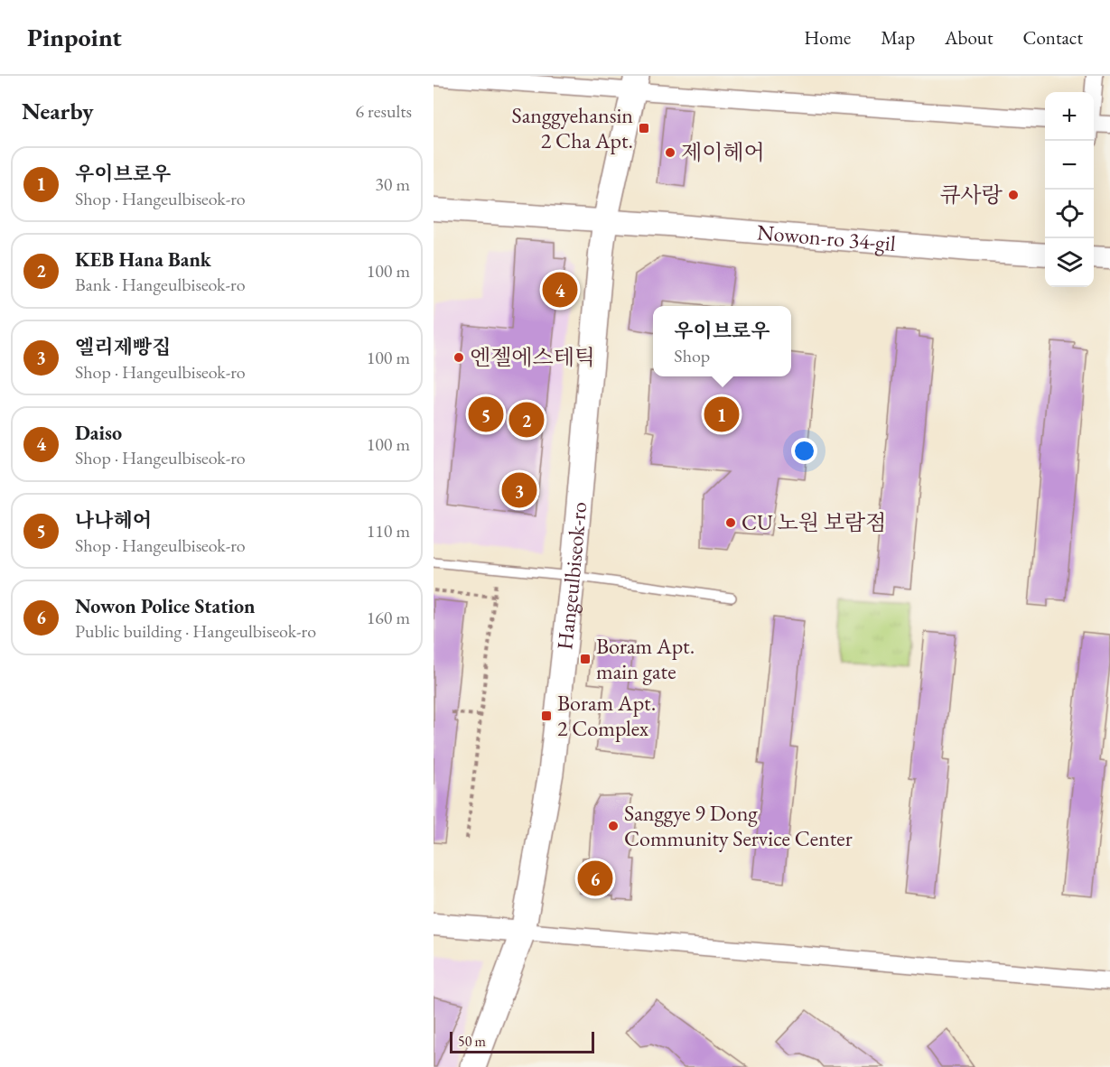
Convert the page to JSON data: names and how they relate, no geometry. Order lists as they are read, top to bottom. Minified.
{"streets":{"main road":["Hangeulbiseok-ro"],"street":["Nowon-ro 34-gil"]},"crossings":[["Nowon-ro 34-gil","Hangeulbiseok-ro"]],"places":{"transit":["Sanggyehansin 2 Cha Apt.","Boram Apt. main gate","Boram Apt. 2 Complex"],"other":["제이헤어","큐사랑","엔젤에스테틱","CU 노원 보람점","Sanggye 9 Dong Community Service Center"]},"scale_bar":"50 m","page":{"header":"Pinpoint","nav":["Home","Map","About","Contact"],"heading":["Nearby","6 results"],"map_buttons":["+","−"],"list":[{"mark":"1","name":"우이브로우","note":"Shop · Hangeulbiseok-ro","value":"30 m"},{"mark":"2","name":"KEB Hana Bank","note":"Bank · Hangeulbiseok-ro","value":"100 m"},{"mark":"3","name":"엘리제빵집","note":"Shop · Hangeulbiseok-ro","value":"100 m"},{"mark":"4","name":"Daiso","note":"Shop · Hangeulbiseok-ro","value":"100 m"},{"mark":"5","name":"나나헤어","note":"Shop · Hangeulbiseok-ro","value":"110 m"},{"mark":"6","name":"Nowon Police Station","note":"Public building · Hangeulbiseok-ro","value":"160 m"}],"pins":["4","1","5","2","3","6"],"popup":["우이브로우","Shop"],"scale":"50 m"}}
